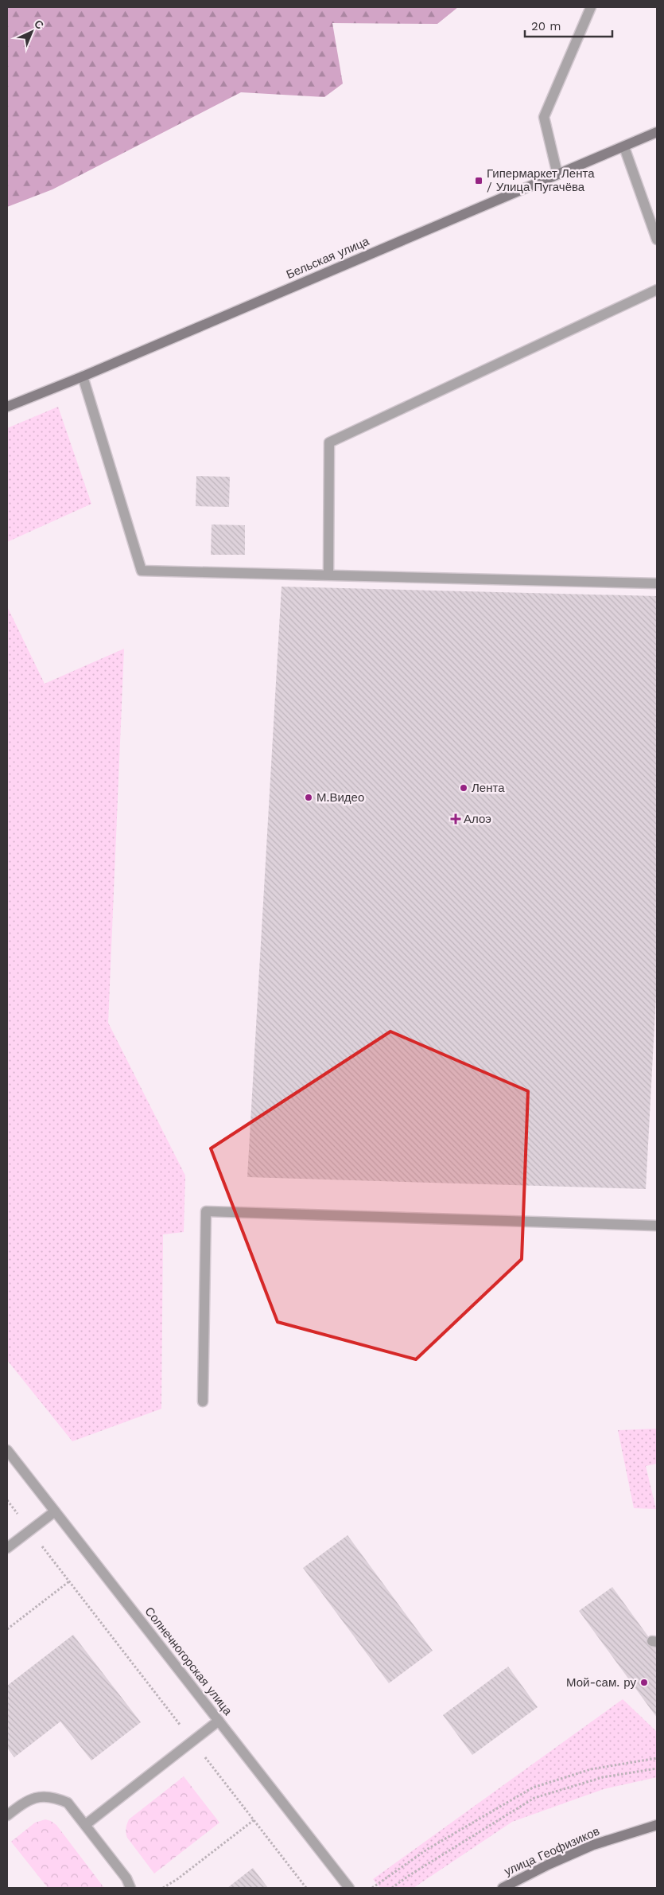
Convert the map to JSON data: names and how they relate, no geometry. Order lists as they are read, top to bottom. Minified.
{"streets":{"street":["Бельская улица","Солнечногорская улица","улица Геофизиков"]},"places":{"transit":["Гипермаркет Лента / Улица Пугачёва"],"other":["Лента","М.Видео","Мой-сам. ру"],"health":["Алоэ"]},"scale_bar":"20 m","north":"top right"}
